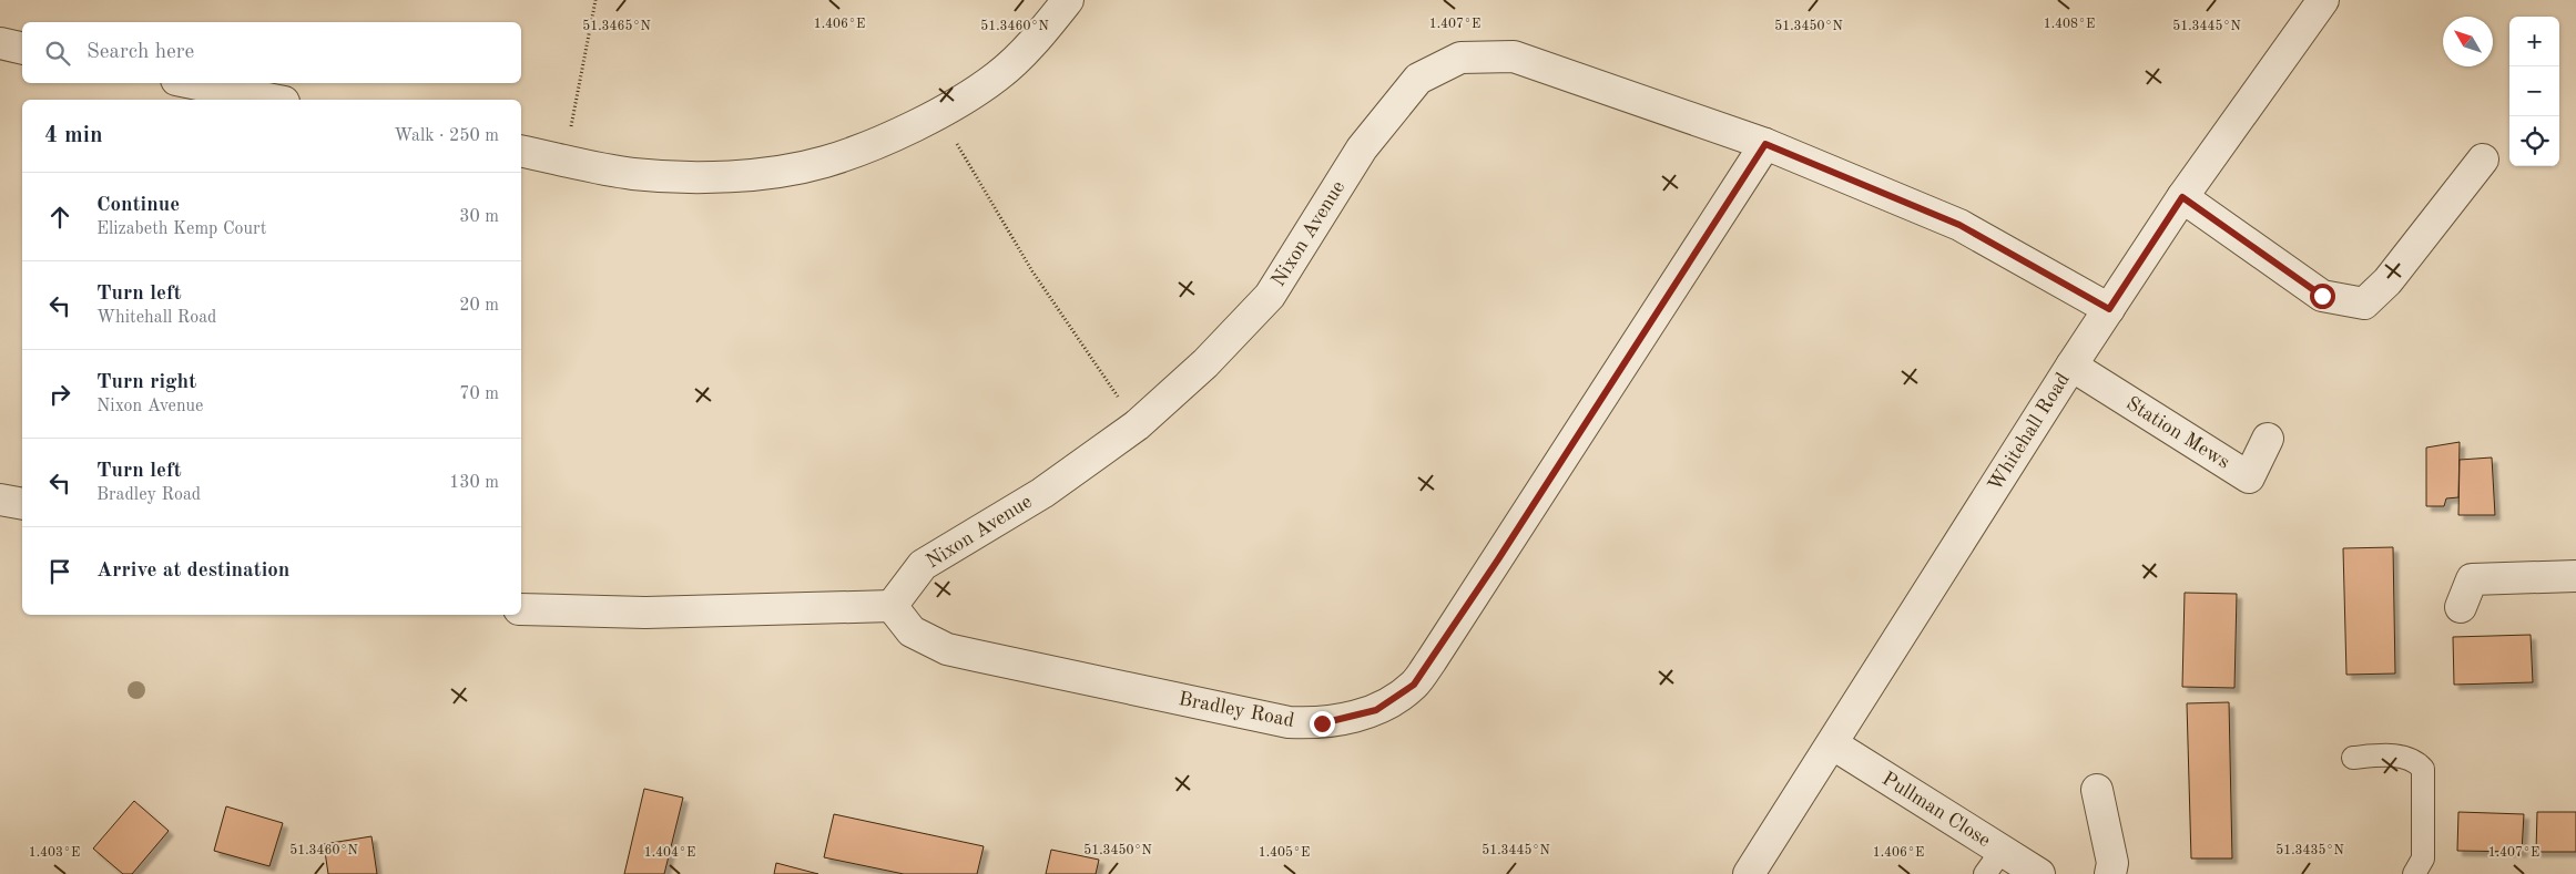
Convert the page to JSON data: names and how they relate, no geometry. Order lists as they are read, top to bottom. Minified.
{"streets":{"street":["Nixon Avenue","Whitehall Road","Station Mews","Bradley Road","Pullman Close"]},"crossings":[["Nixon Avenue","Whitehall Road"],["Nixon Avenue","Bradley Road"],["Whitehall Road","Station Mews"],["Whitehall Road","Pullman Close"]],"north":"top left","page":{"map_buttons":["+","−"],"search":"Search here","heading":["4 min","Walk · 250 m"],"list":[["Continue","Elizabeth Kemp Court","30 m"],["Turn left","Whitehall Road","20 m"],["Turn right","Nixon Avenue","70 m"],["Turn left","Bradley Road","130 m"],"Arrive at destination"]},"coordinates":["1.408°E","1.406°E","1.407°E","51.3465°N","51.3460°N","51.3450°N","51.3445°N","51.3435°N","1.403°E","1.404°E","1.405°E"]}
